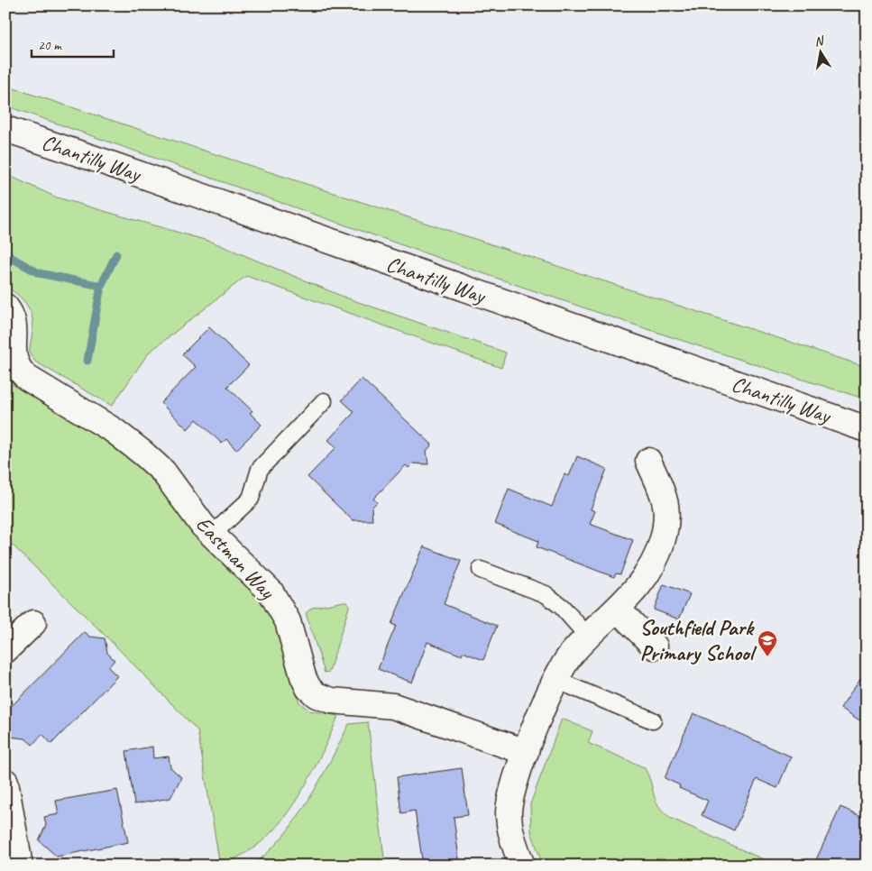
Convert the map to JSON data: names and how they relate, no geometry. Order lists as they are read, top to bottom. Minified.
{"streets":{"street":["Chantilly Way","Eastman Way"]},"places":{"school or university":["Southfield Park Primary School"]},"scale_bar":"20 m","north":"top"}
